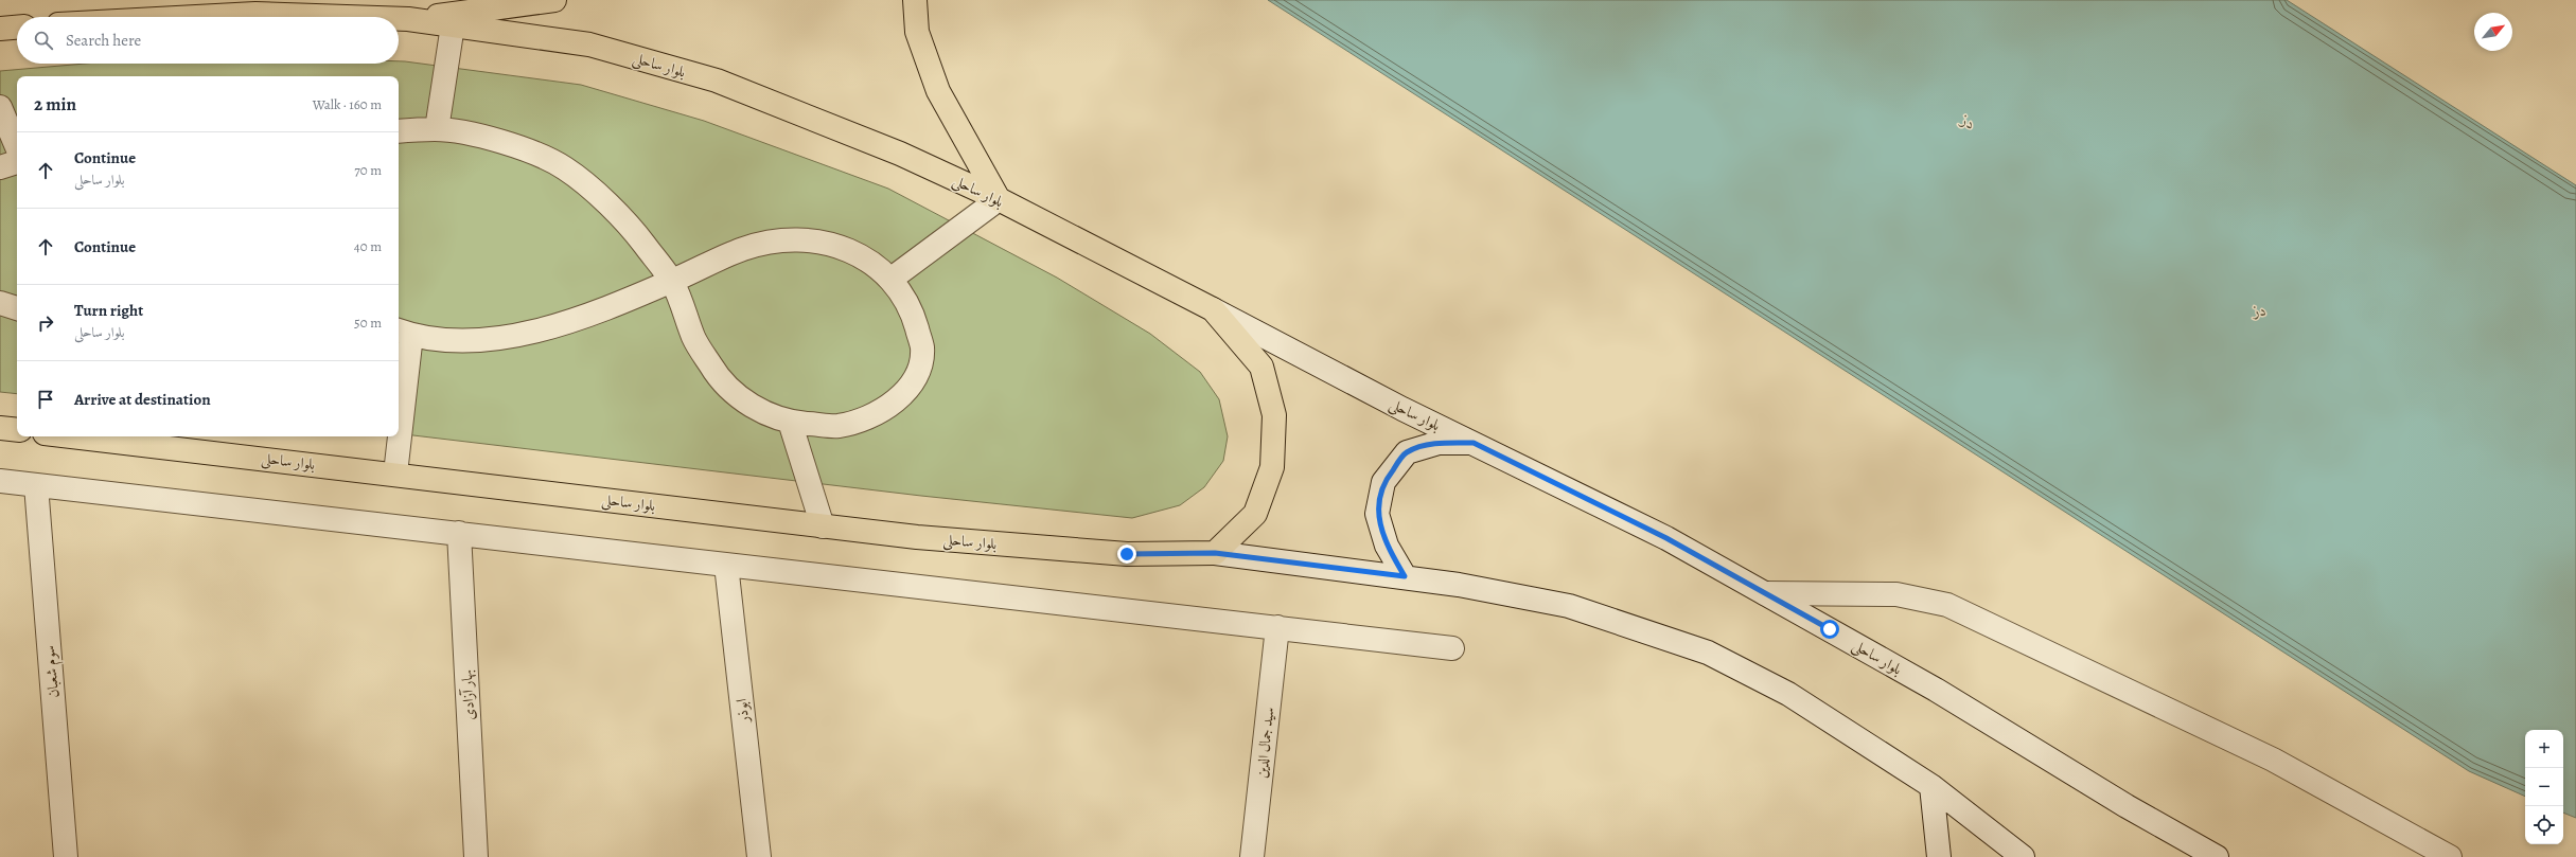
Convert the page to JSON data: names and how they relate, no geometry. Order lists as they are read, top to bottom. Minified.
{"streets":{"main road":["بلوار ساحلی"],"street":["سوم شعبان","بهار آزادی","ابوذر","سید جمال الدین"]},"water":["دز"],"north":"top right","page":{"search":"Search here","heading":["2 min","Walk · 160 m"],"list":[["Continue","بلوار ساحلی","70 m"],["Continue","40 m"],["Turn right","بلوار ساحلی","50 m"],"Arrive at destination"],"map_buttons":["+","−"]}}
